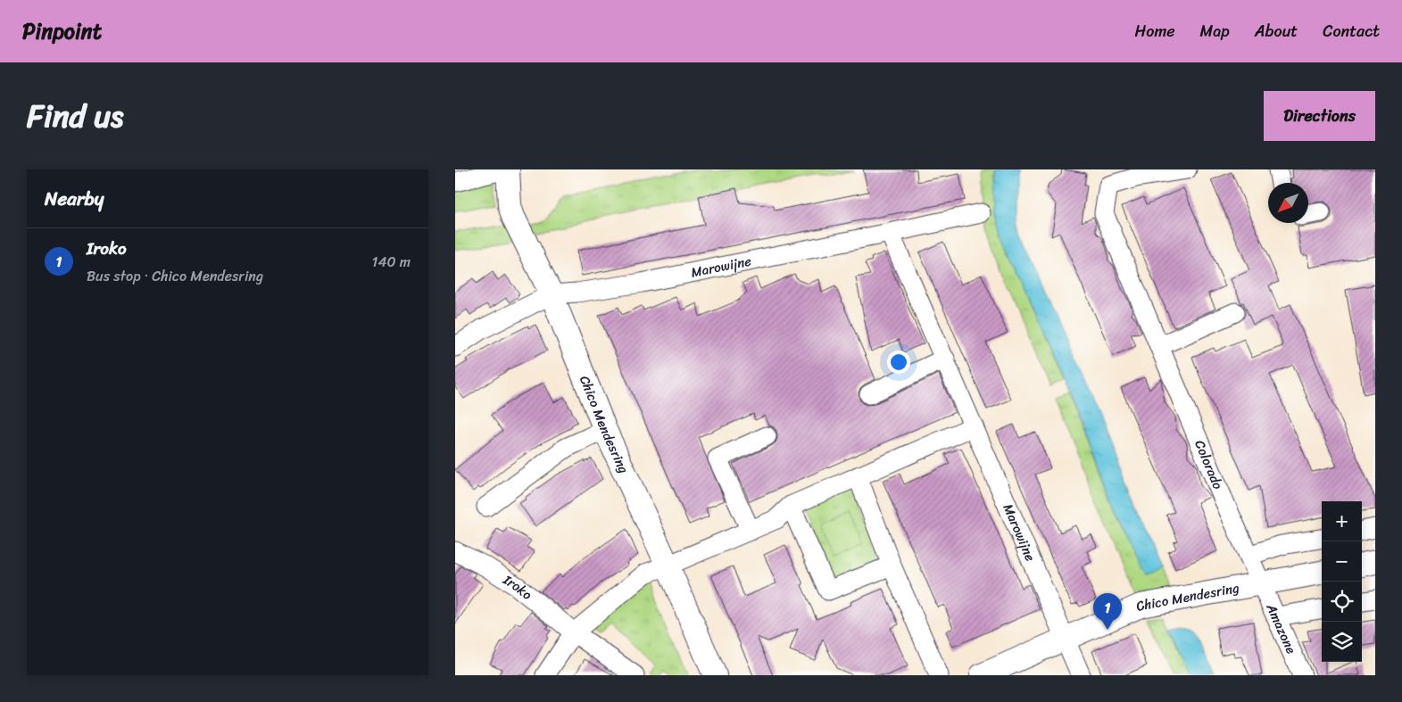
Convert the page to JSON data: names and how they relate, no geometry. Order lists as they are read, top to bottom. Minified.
{"streets":{"street":["Marowijne","Chico Mendesring","Colorado","Iroko","Amazone"]},"crossings":[["Marowijne","Chico Mendesring"],["Chico Mendesring","Colorado"],["Chico Mendesring","Amazone"],["Colorado","Amazone"]],"north":"bottom left","page":{"header":"Pinpoint","nav":["Home","Map","About","Contact"],"title":"Find us","buttons":"Directions","heading":"Nearby","list":[{"mark":"1","name":"Iroko","note":"Bus stop · Chico Mendesring","value":"140 m"}],"map_buttons":["+","−"],"pins":"1"}}
